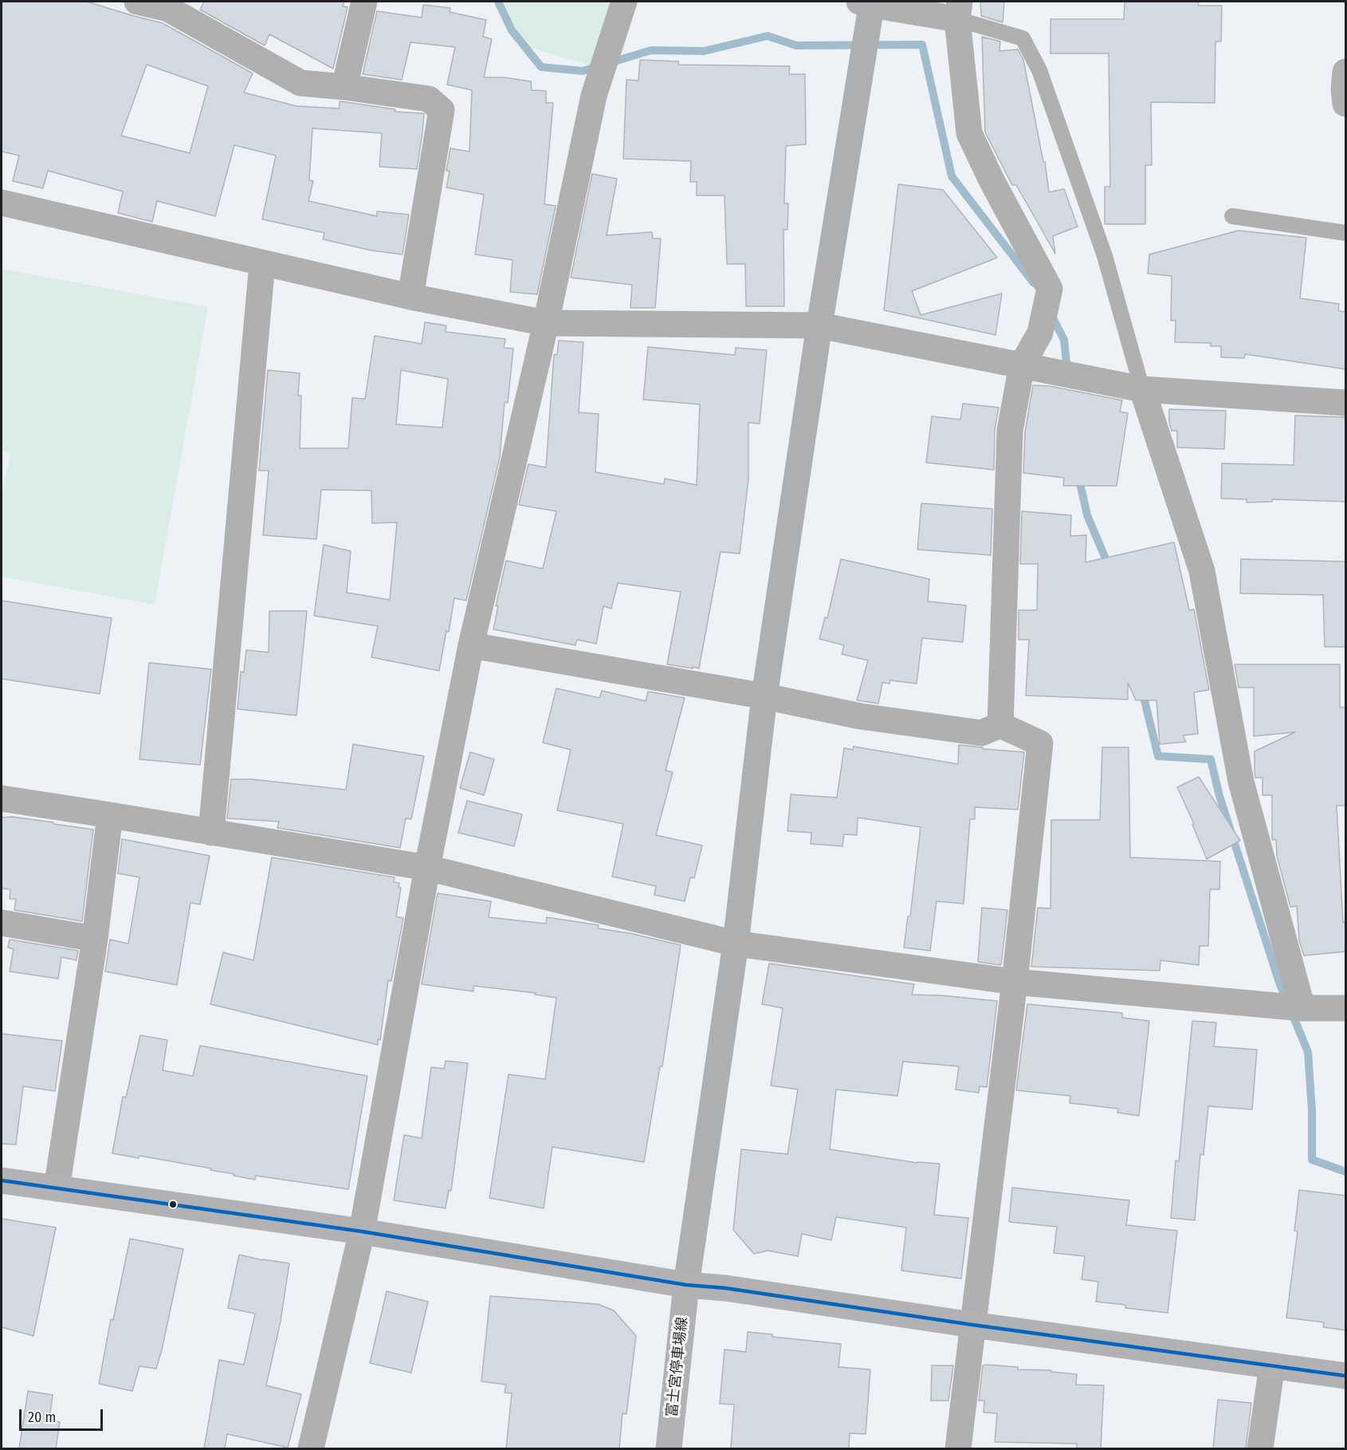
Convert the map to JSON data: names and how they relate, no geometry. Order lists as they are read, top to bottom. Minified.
{"streets":{"main road":["富士宮停車場線"]},"scale_bar":"20 m"}
